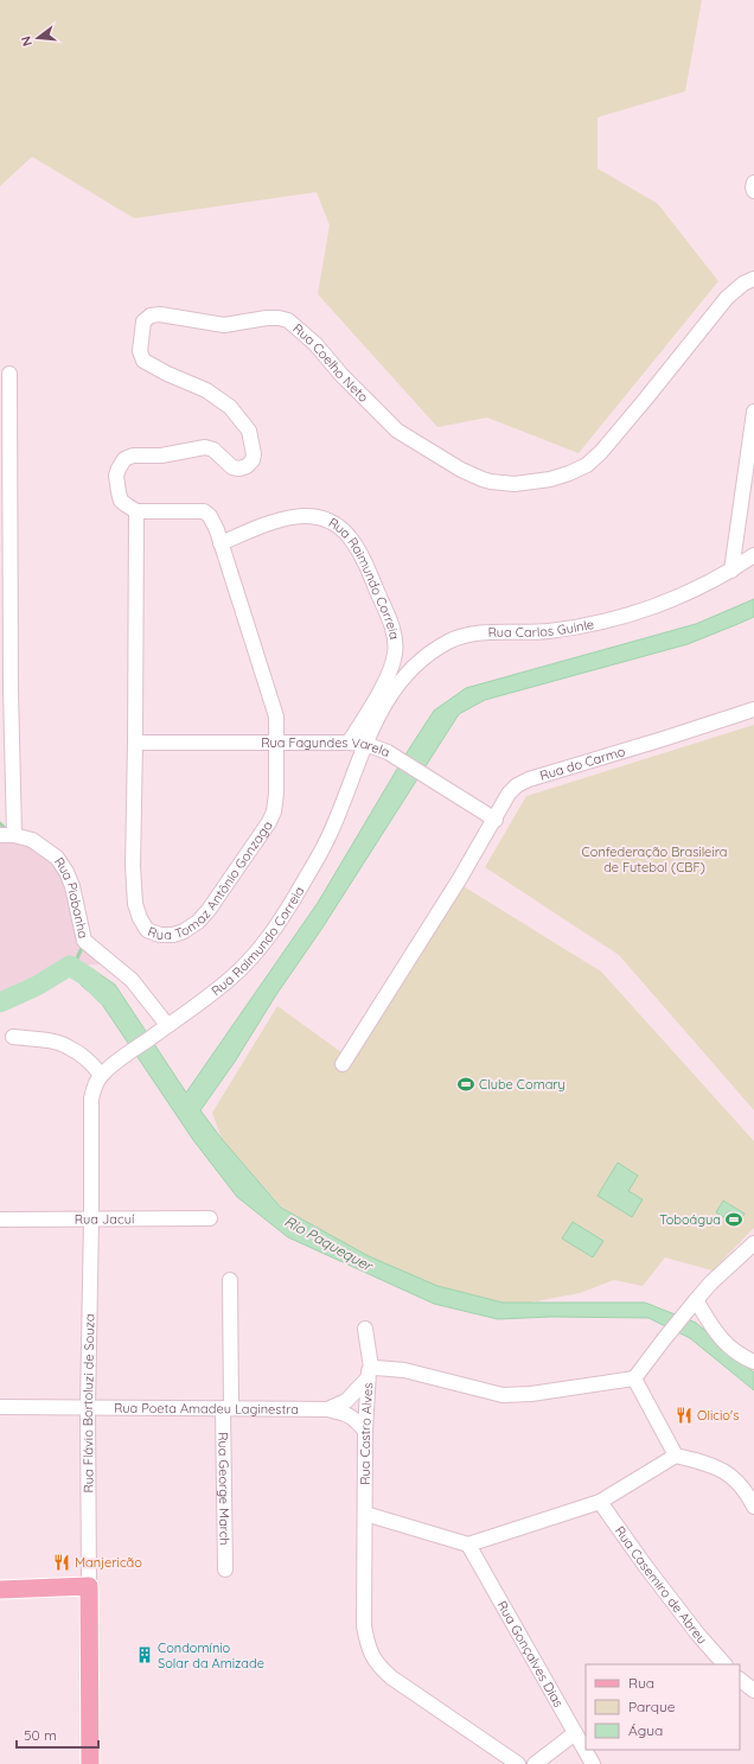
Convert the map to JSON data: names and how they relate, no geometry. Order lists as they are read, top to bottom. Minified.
{"streets":{"main road":["Rua Flávio Bortoluzi de Souza"],"street":["Rua Coelho Neto","Rua Raimundo Correia","Rua Carlos Guinle","Rua Fagundes Varela","Rua do Carmo","Rua Tomaz Antônio Gonzaga","Rua Piabanha","Rua Jacuí","Rua Poeta Amadeu Laginestra","Rua Castro Alves","Rua George March","Rua Casemiro de Abreu","Rua Gonçalves Dias"]},"crossings":[["Rua Coelho Neto","Rua Tomaz Antônio Gonzaga"],["Rua Raimundo Correia","Rua Carlos Guinle"],["Rua Raimundo Correia","Rua Fagundes Varela"],["Rua Raimundo Correia","Rua Tomaz Antônio Gonzaga"],["Rua Raimundo Correia","Rua Piabanha"],["Rua Raimundo Correia","Rua Flávio Bortoluzi de Souza"],["Rua Carlos Guinle","Rua Fagundes Varela"],["Rua Fagundes Varela","Rua do Carmo"],["Rua Fagundes Varela","Rua Tomaz Antônio Gonzaga"],["Rua Jacuí","Rua Flávio Bortoluzi de Souza"],["Rua Flávio Bortoluzi de Souza","Rua Poeta Amadeu Laginestra"],["Rua Poeta Amadeu Laginestra","Rua Castro Alves"],["Rua Poeta Amadeu Laginestra","Rua George March"]],"water":["Rio Paquequer"],"parks":["Confederação Brasileira de Futebol (CBF)"],"places":{"sports":["Clube Comary","Toboágua"],"restaurant":["Olicio's","Manjericão"],"building":["Condomínio Solar da Amizade"]},"legend":["Rua","Parque","Água"],"scale_bar":"50 m","north":"left"}
